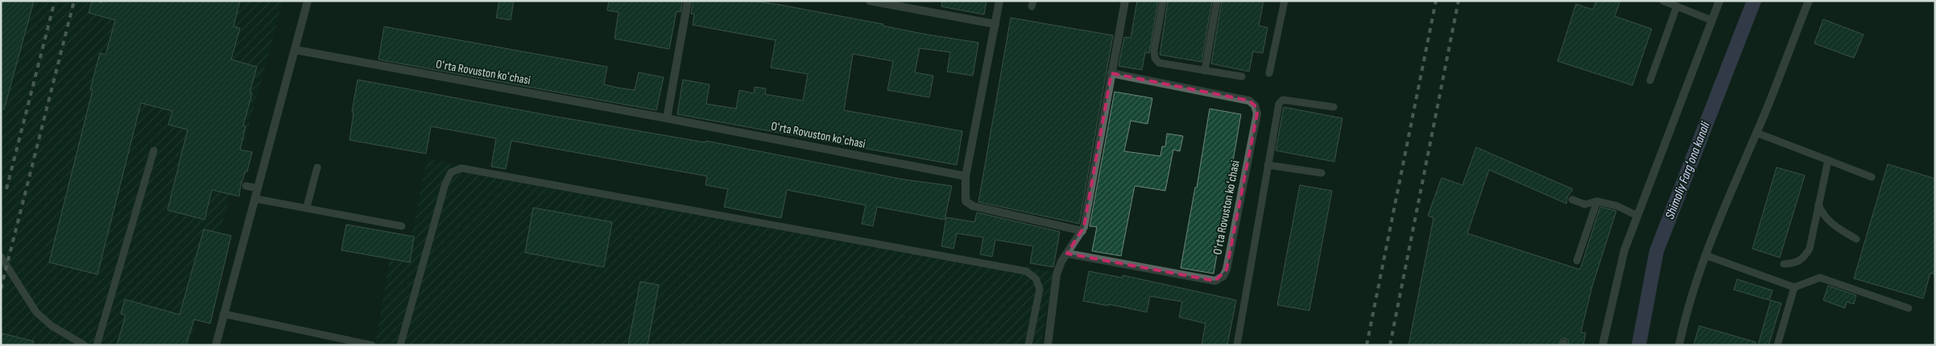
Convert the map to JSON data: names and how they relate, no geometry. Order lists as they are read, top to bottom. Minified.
{"streets":{"street":["Oʻrta Rovuston koʻchasi"]},"water":["Shimoliy Fargʻona kanali"]}
